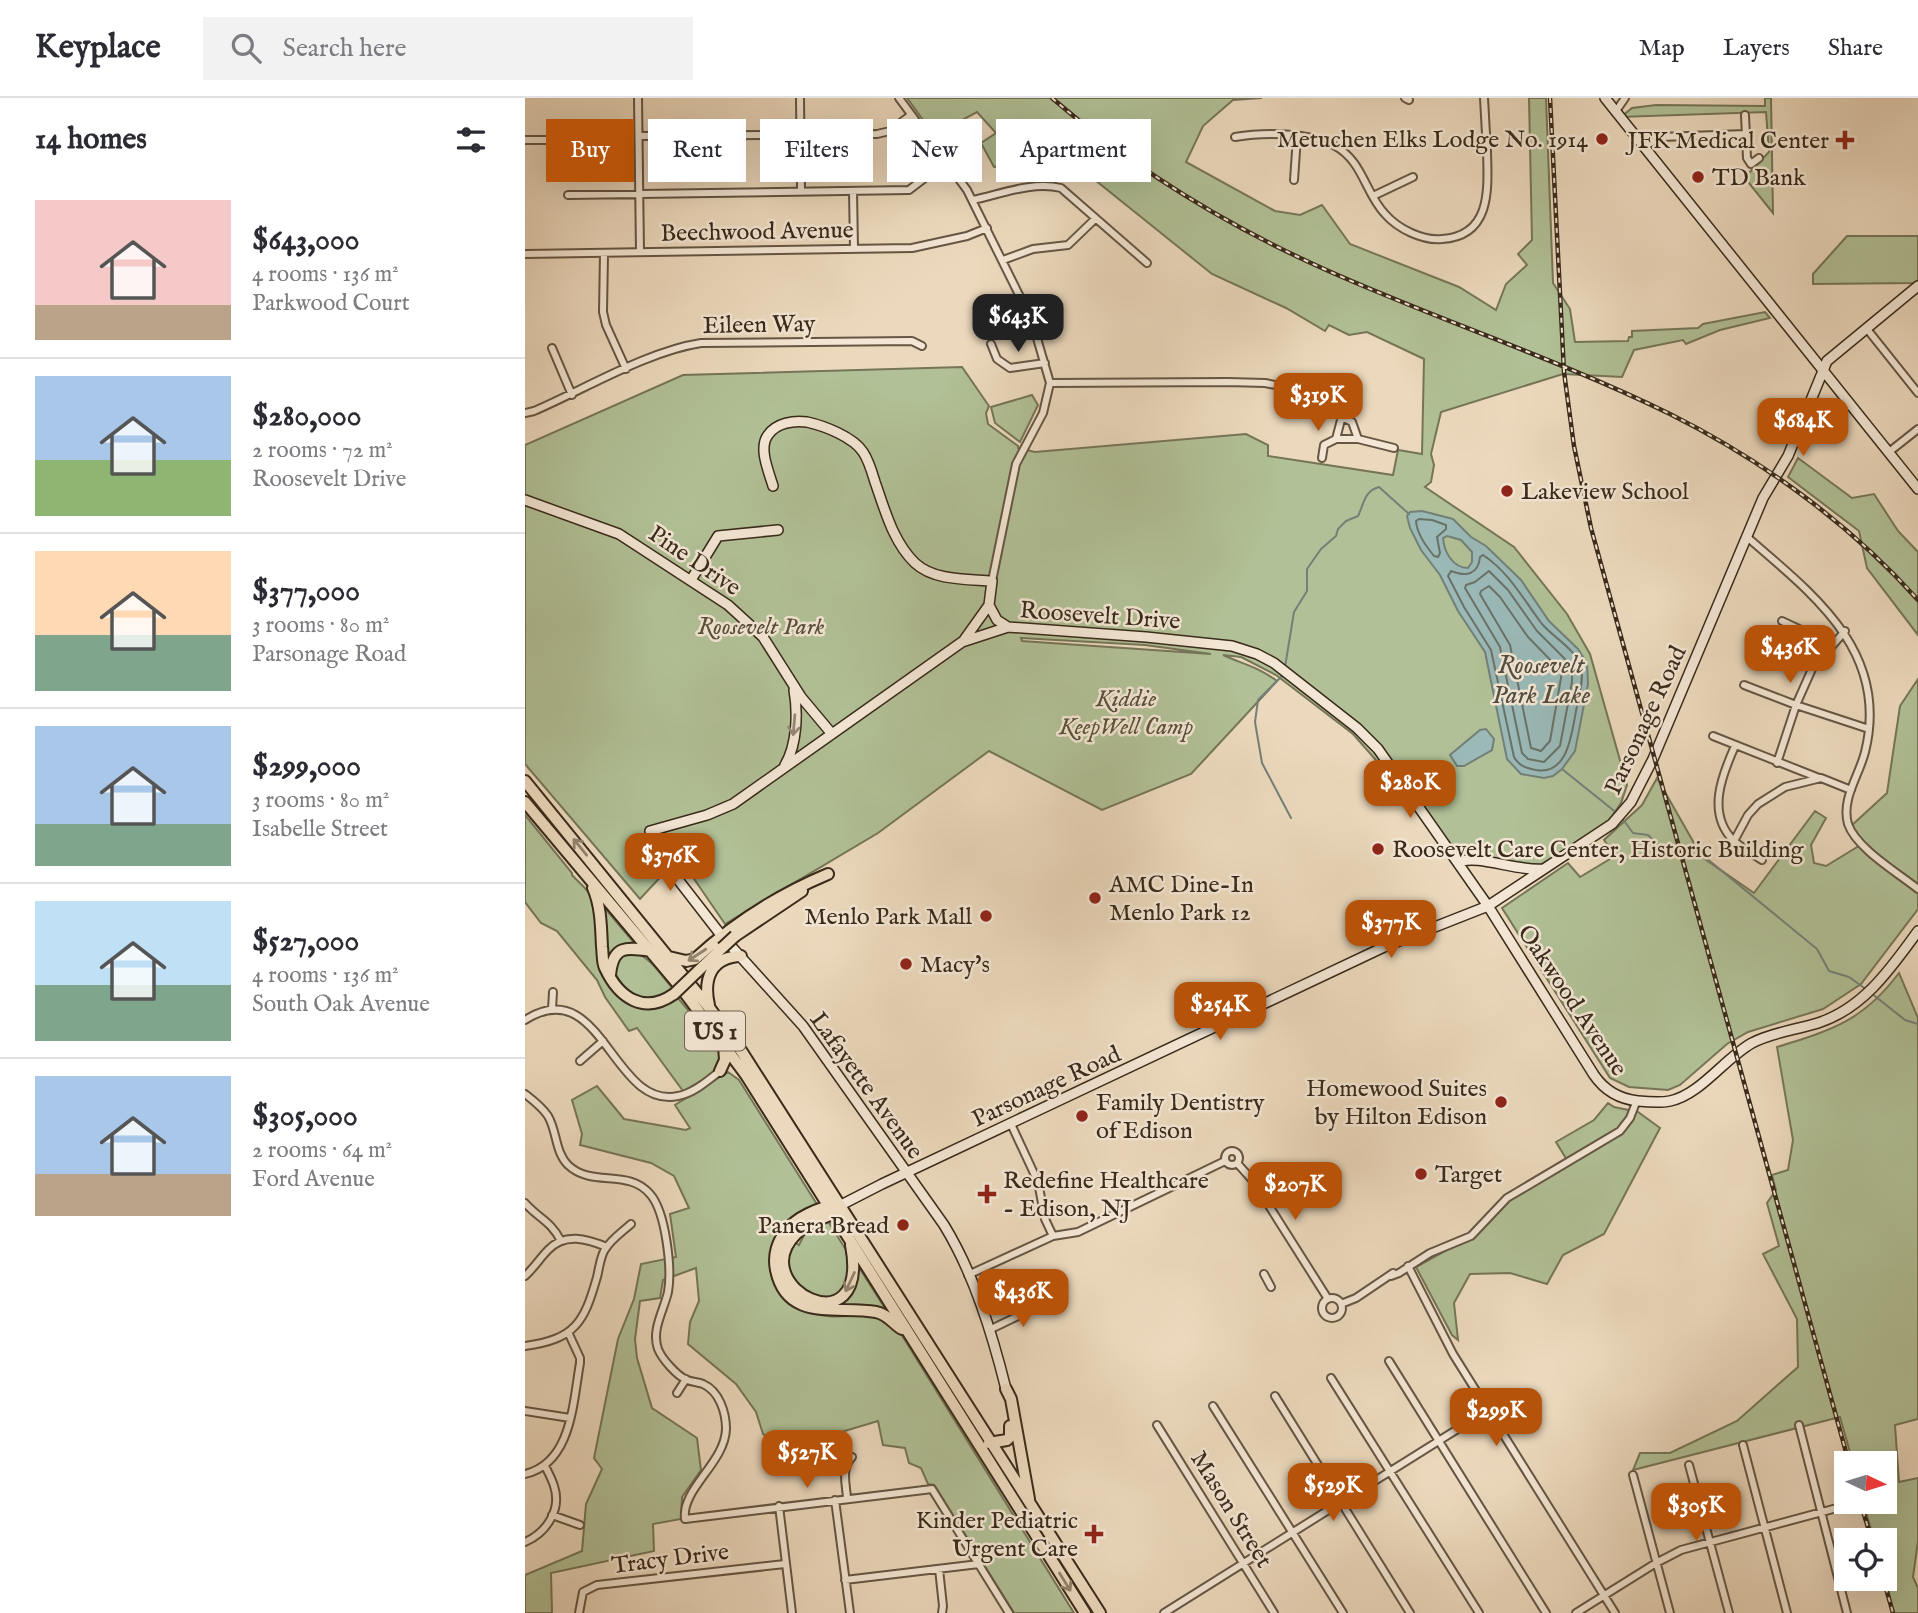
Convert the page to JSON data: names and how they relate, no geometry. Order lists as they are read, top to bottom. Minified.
{"streets":{"highway":["US 1"],"street":["Beechwood Avenue","Eileen Way","Pine Drive","Roosevelt Drive","Parsonage Road","Oakwood Avenue","Lafayette Avenue","Mason Street","Tracy Drive"]},"crossings":[["Pine Drive","Roosevelt Drive"],["Roosevelt Drive","Parsonage Road"],["Roosevelt Drive","Oakwood Avenue"],["Roosevelt Drive","Lafayette Avenue"],["Parsonage Road","Oakwood Avenue"],["Parsonage Road","US 1"],["Parsonage Road","Lafayette Avenue"]],"water":["Roosevelt Park Lake"],"parks":["Roosevelt Park","Kiddie KeepWell Camp"],"places":{"other":["Metuchen Elks Lodge No. 1914","TD Bank","Lakeview School","Roosevelt Care Center, Historic Building","AMC Dine-In Menlo Park 12","Menlo Park Mall","Macy's","Homewood Suites by Hilton Edison","Family Dentistry of Edison","Target","Panera Bread"],"health":["JFK Medical Center","Redefine Healthcare - Edison, NJ","Kinder Pediatric Urgent Care"]},"north":"right","page":{"header":"Keyplace","search":"Search here","nav":["Map","Layers","Share"],"heading":"14 homes","chip":["Buy","Rent","Filters","New","Apartment"],"list":[{"name":"$643,000","note":"4 rooms · 136 m² · Parkwood Court"},{"name":"$280,000","note":"2 rooms · 72 m² · Roosevelt Drive"},{"name":"$377,000","note":"3 rooms · 80 m² · Parsonage Road"},{"name":"$299,000","note":"3 rooms · 80 m² · Isabelle Street"},{"name":"$527,000","note":"4 rooms · 136 m² · South Oak Avenue"},{"name":"$305,000","note":"2 rooms · 64 m² · Ford Avenue"}],"price":["$643K","$319K","$684K","$436K","$280K","$376K","$377K","$254K","$207K","$436K","$299K","$527K","$529K","$305K"]}}
